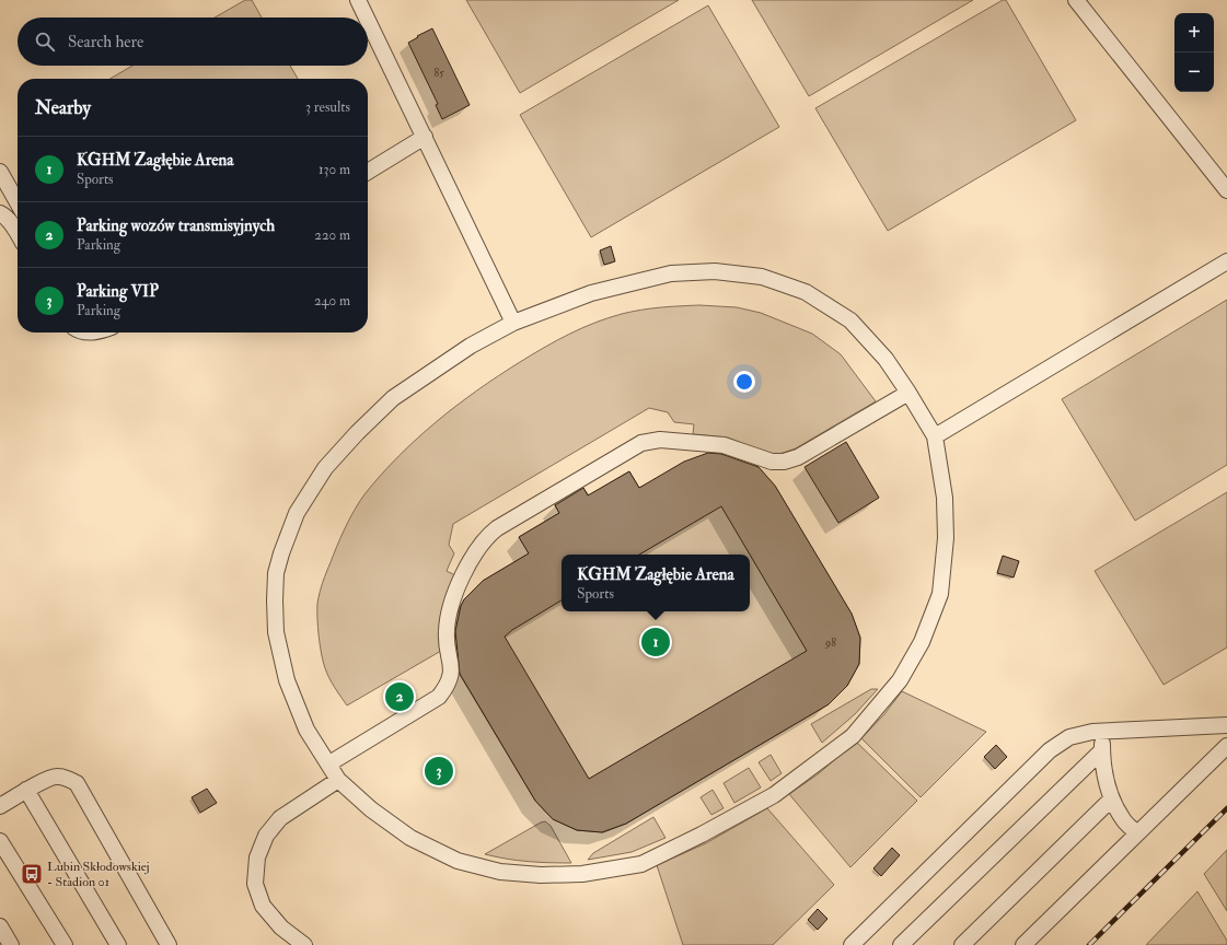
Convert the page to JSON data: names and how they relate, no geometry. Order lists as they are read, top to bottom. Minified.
{"places":{"bus stop":["Lubin Skłodowskiej - Stadion 01"]},"house_numbers":["85","98"],"page":{"map_buttons":["+","−"],"search":"Search here","heading":["Nearby","3 results"],"list":[{"mark":"1","name":"KGHM Zagłębie Arena","note":"Sports","value":"130 m"},{"mark":"2","name":"Parking wozów transmisyjnych","note":"Parking","value":"220 m"},{"mark":"3","name":"Parking VIP","note":"Parking","value":"240 m"}],"popup":["KGHM Zagłębie Arena","Sports"],"pins":["1","2","3"]}}
